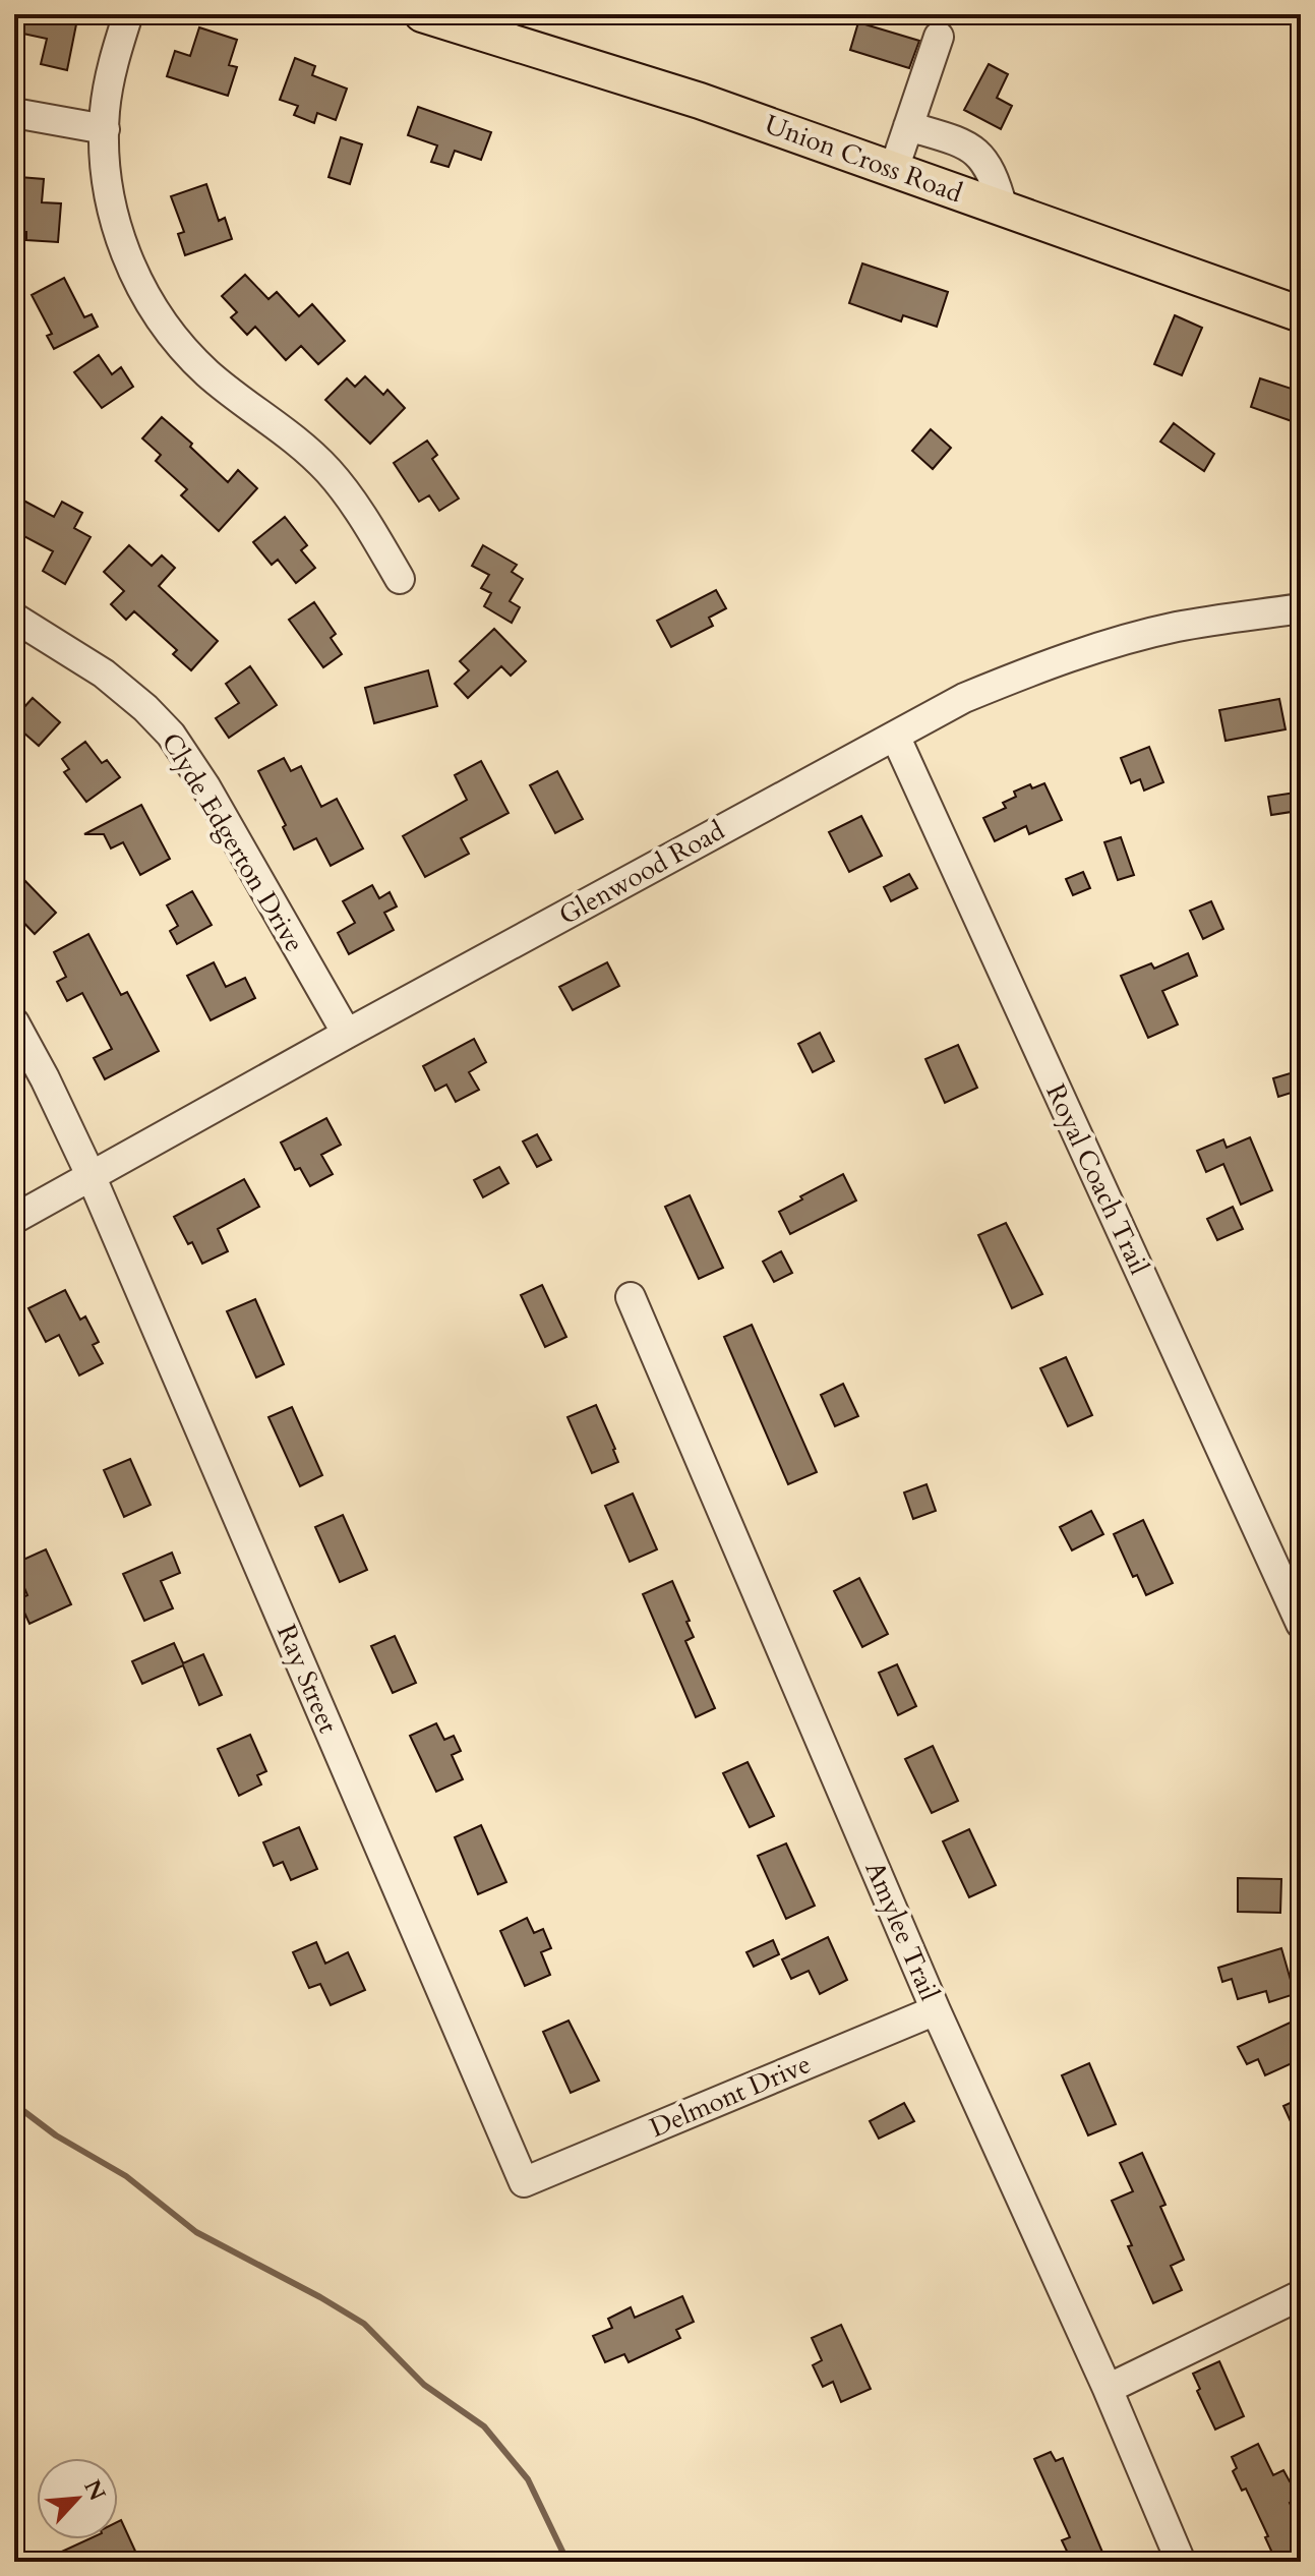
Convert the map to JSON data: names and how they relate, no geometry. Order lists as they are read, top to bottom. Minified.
{"streets":{"main road":["Union Cross Road"],"street":["Clyde Edgerton Drive","Glenwood Road","Royal Coach Trail","Ray Street","Amylee Trail","Delmont Drive"]},"crossings":[["Clyde Edgerton Drive","Glenwood Road"],["Glenwood Road","Royal Coach Trail"],["Glenwood Road","Ray Street"],["Ray Street","Delmont Drive"],["Amylee Trail","Delmont Drive"]],"north":"top right"}
